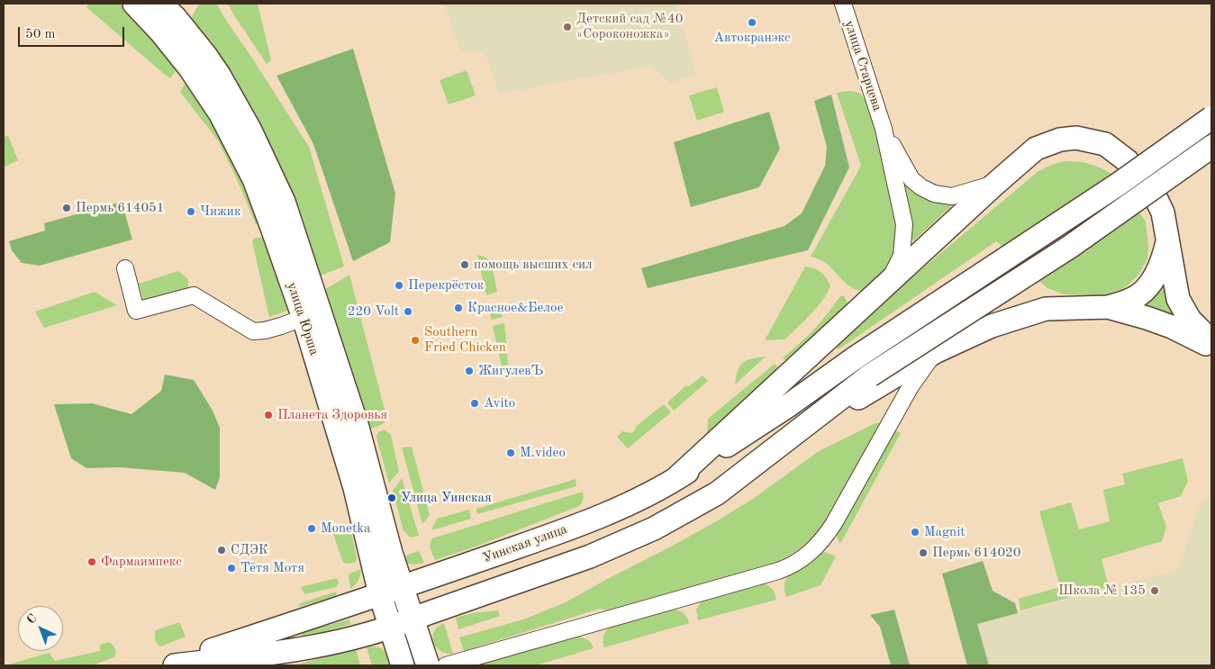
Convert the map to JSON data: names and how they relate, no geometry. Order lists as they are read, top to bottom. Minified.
{"streets":{"main road":["улица Юрша","Уинская улица"],"street":["улица Старцева"]},"crossings":[["улица Юрша","Уинская улица"]],"places":["Автокранэкс","Детский сад №40 «Сороконожка»","Пермь 614051","Чижик","помощь высших сил","Перекрёсток","Красное&Белое","220 Volt","Southern Fried Chicken","ЖигулевЪ","Avito","Планета Здоровья","M.video","Улица Уинская","Monetka","Magnit","СДЭК","Пермь 614020","Фармаимпекс","Тётя Мотя","Школа № 135"],"scale_bar":"50 m","north":"top left"}
